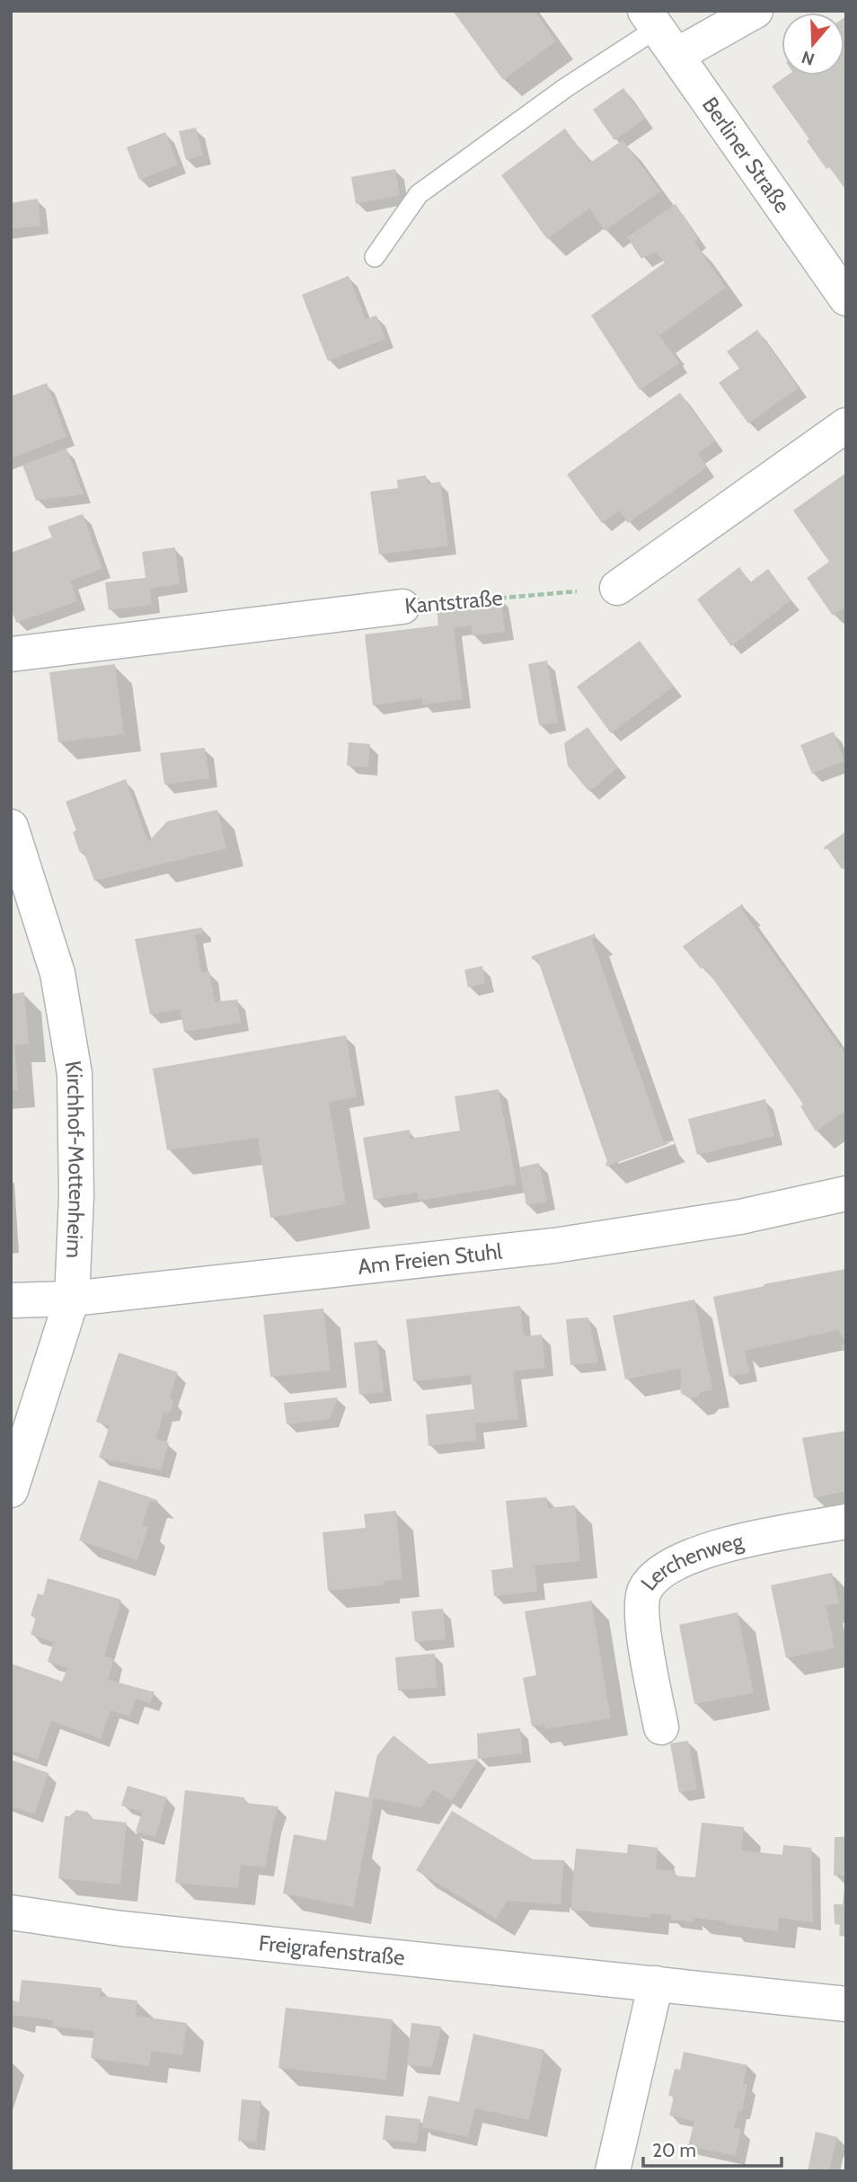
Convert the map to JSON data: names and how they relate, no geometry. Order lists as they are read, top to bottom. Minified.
{"streets":{"street":["Berliner Straße","Kantstraße","Kirchhof-Mottenheim","Am Freien Stuhl","Lerchenweg","Freigrafenstraße"]},"crossings":[["Kirchhof-Mottenheim","Am Freien Stuhl"]],"scale_bar":"20 m","north":"bottom"}
